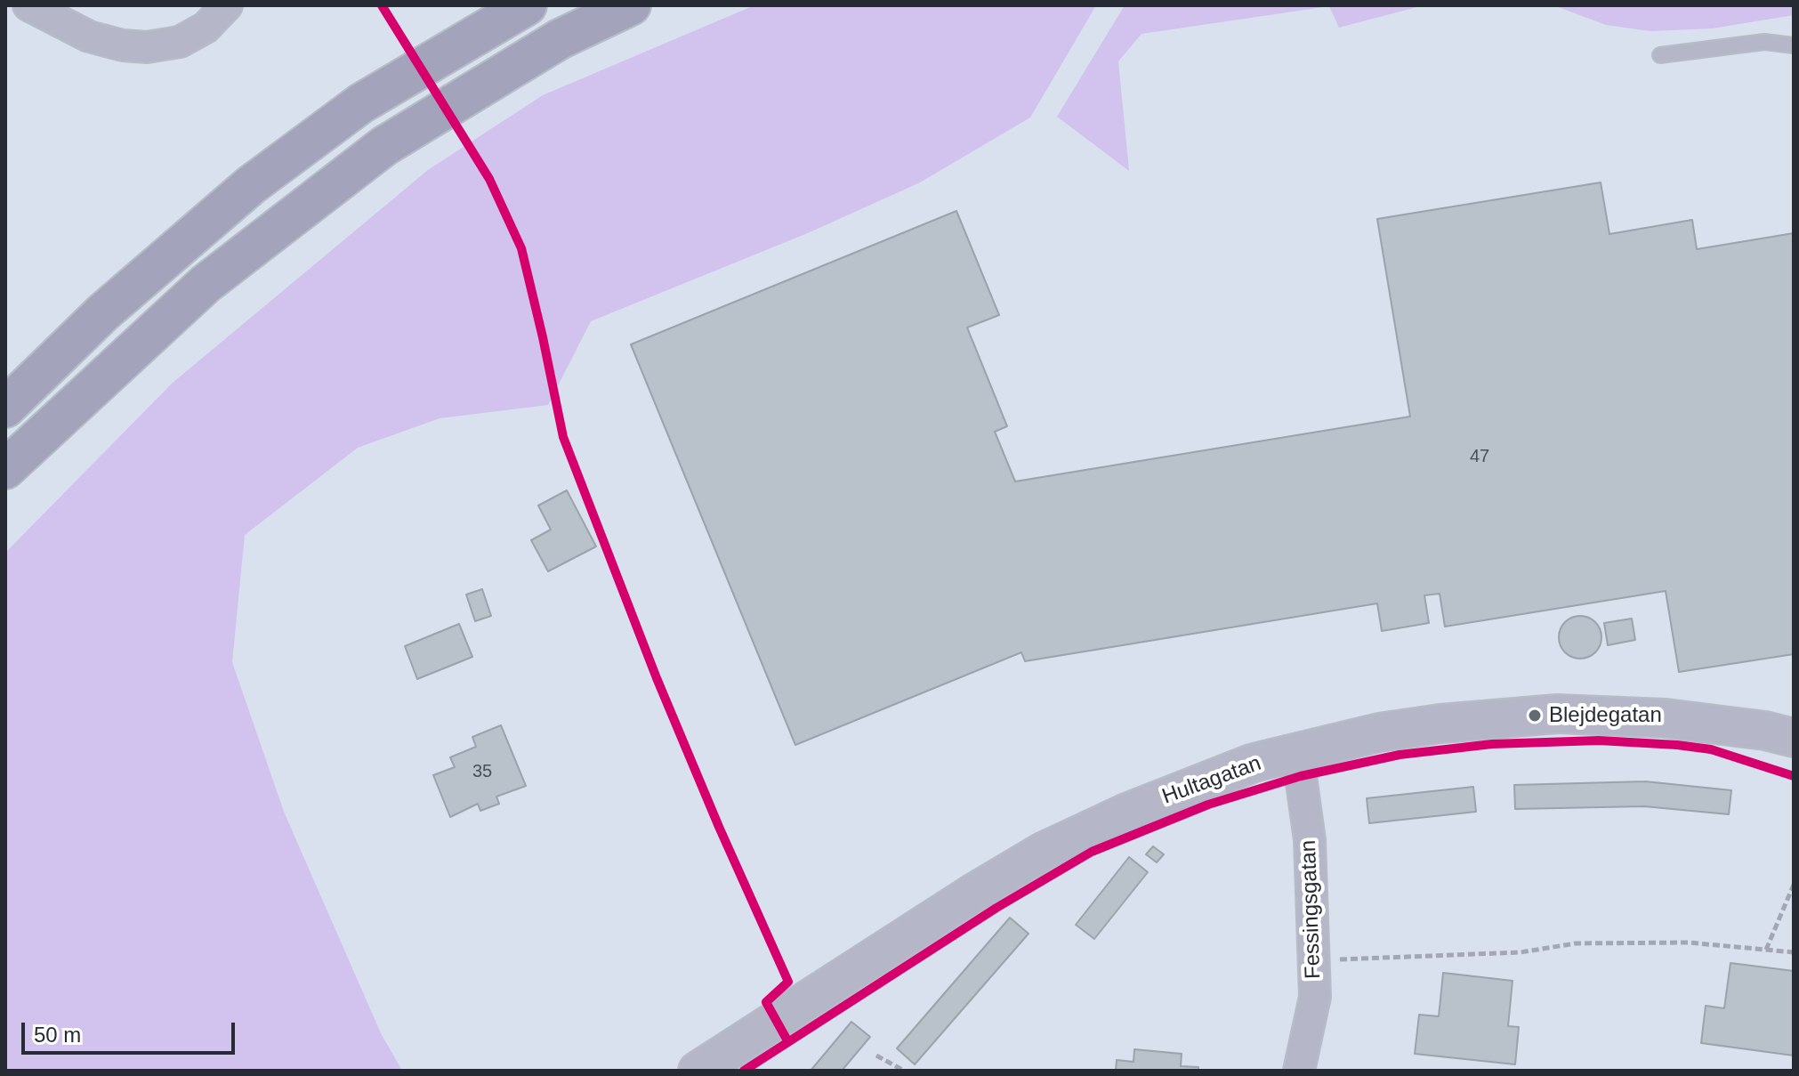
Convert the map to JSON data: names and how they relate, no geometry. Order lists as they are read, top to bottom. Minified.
{"streets":{"street":["Hultagatan","Fessingsgatan"]},"crossings":[["Hultagatan","Fessingsgatan"]],"places":["Blejdegatan"],"house_numbers":["47","35"],"scale_bar":"50 m"}
